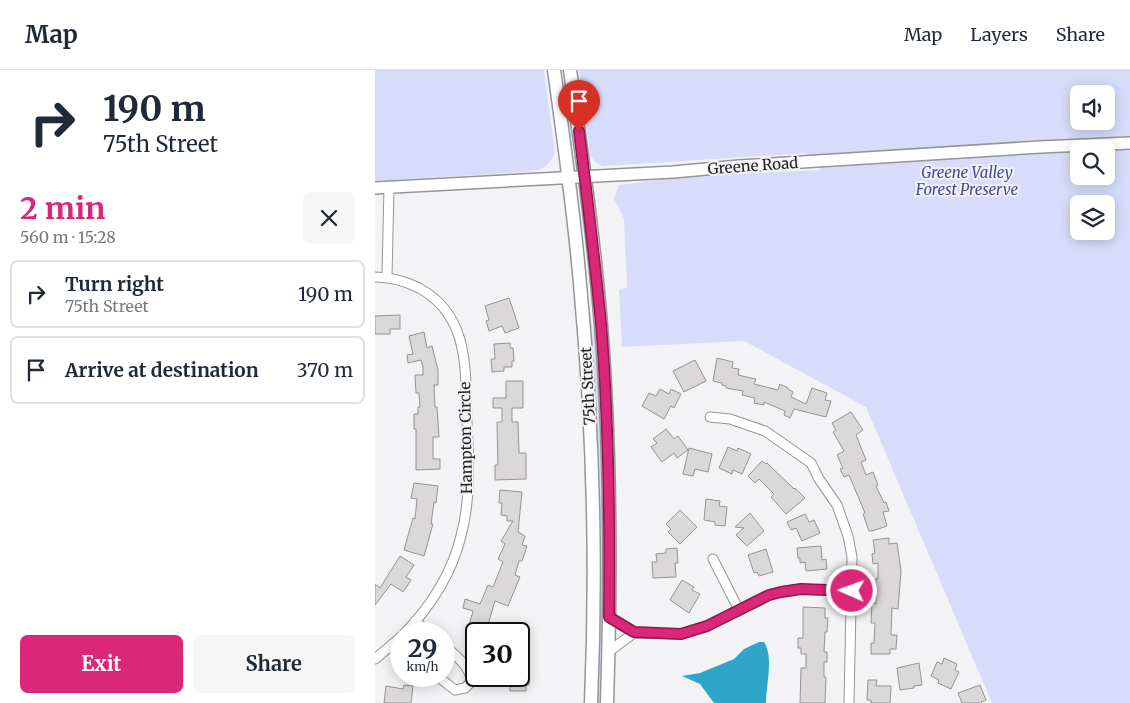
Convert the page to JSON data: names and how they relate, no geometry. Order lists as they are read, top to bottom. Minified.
{"streets":{"main road":["75th Street"],"street":["Greene Road","Hampton Circle"]},"crossings":[["Greene Road","75th Street"]],"parks":["Greene Valley Forest Preserve"],"page":{"header":"Map","nav":["Map","Layers","Share"],"turn":["190 m","75th Street"],"heading":["2 min","560 m · 15:28"],"list":[{"name":"Turn right","note":"75th Street","value":"190 m"},{"name":"Arrive at destination","value":"370 m"}],"speed":"29 km/h","limit":"30","buttons":["Exit","Share"]}}
